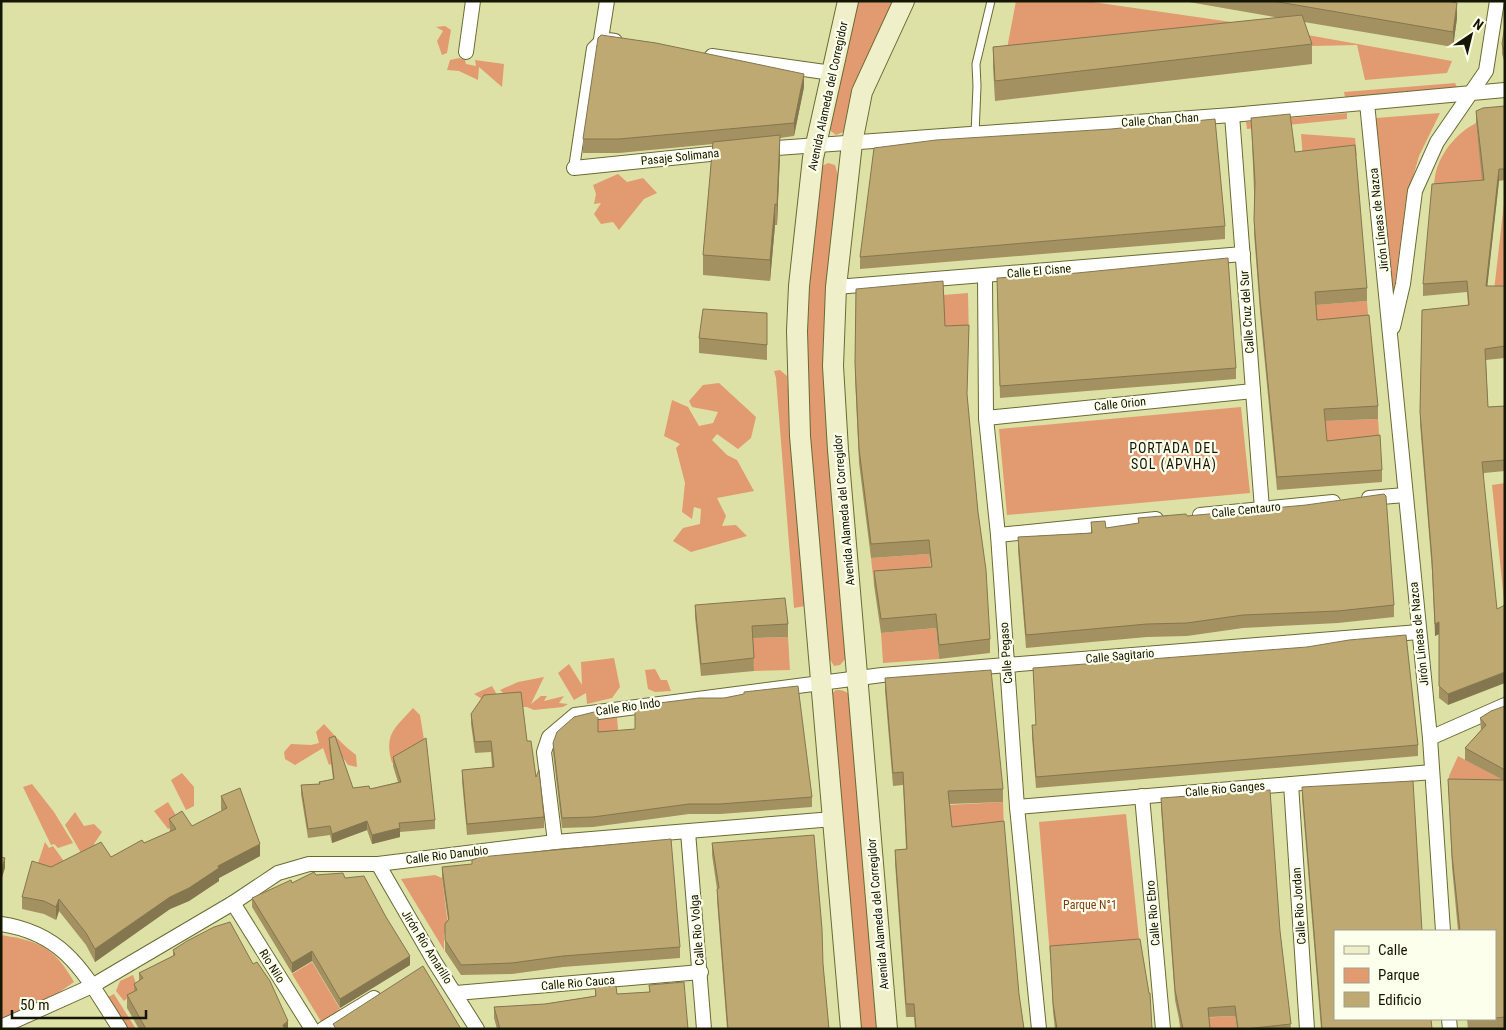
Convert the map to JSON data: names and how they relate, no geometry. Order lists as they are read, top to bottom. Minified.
{"streets":{"main road":["Avenida Alameda del Corregidor"],"street":["Calle Chan Chan","Pasaje Solimana","Jirón Líneas de Nazca","Calle El Cisne","Calle Cruz del Sur","Calle Orion","Calle Centauro","Calle Pegaso","Calle Sagitario","Calle Rio Indo","Calle Rio Ganges","Calle Rio Danubio","Calle Rio Jordan","Calle Rio Ebro","Calle Rio Volga","Jirón Río Amarillo","Rio Nilo","Calle Rio Cauca"]},"crossings":[["Avenida Alameda del Corregidor","Calle Chan Chan"],["Avenida Alameda del Corregidor","Pasaje Solimana"],["Avenida Alameda del Corregidor","Calle El Cisne"],["Avenida Alameda del Corregidor","Calle Sagitario"],["Avenida Alameda del Corregidor","Calle Rio Indo"],["Avenida Alameda del Corregidor","Calle Rio Danubio"],["Calle Chan Chan","Pasaje Solimana"],["Calle Chan Chan","Jirón Líneas de Nazca"],["Calle Chan Chan","Calle Cruz del Sur"],["Jirón Líneas de Nazca","Calle Centauro"],["Jirón Líneas de Nazca","Calle Sagitario"],["Jirón Líneas de Nazca","Calle Rio Ganges"],["Calle El Cisne","Calle Cruz del Sur"],["Calle El Cisne","Calle Pegaso"],["Calle Cruz del Sur","Calle Orion"],["Calle Cruz del Sur","Calle Centauro"],["Calle Orion","Calle Pegaso"],["Calle Centauro","Calle Pegaso"],["Calle Pegaso","Calle Sagitario"],["Calle Pegaso","Calle Rio Ganges"],["Calle Sagitario","Calle Rio Indo"],["Calle Rio Indo","Calle Rio Danubio"],["Calle Rio Ganges","Calle Rio Jordan"],["Calle Rio Ganges","Calle Rio Ebro"],["Calle Rio Danubio","Calle Rio Volga"],["Calle Rio Danubio","Jirón Río Amarillo"],["Calle Rio Danubio","Rio Nilo"],["Calle Rio Volga","Calle Rio Cauca"],["Jirón Río Amarillo","Calle Rio Cauca"]],"districts":["PORTADA DEL SOL (APVHA)"],"parks":["Parque N°1"],"legend":["Calle","Parque","Edificio"],"scale_bar":"50 m","north":"top right"}
